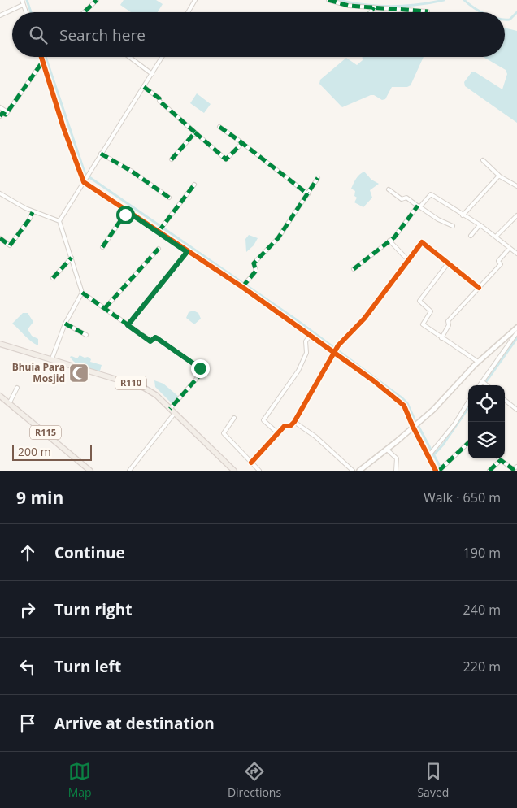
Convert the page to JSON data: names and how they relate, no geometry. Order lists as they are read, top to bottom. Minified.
{"streets":{"main road":["R110","R115"]},"places":{"mosque":["Bhuia Para Mosjid"]},"scale_bar":"200 m","page":{"search":"Search here","scale":"200 m","heading":["9 min","Walk · 650 m"],"list":[["Continue","190 m"],["Turn right","240 m"],["Turn left","220 m"],"Arrive at destination"],"nav":["Map","Directions","Saved"]}}
